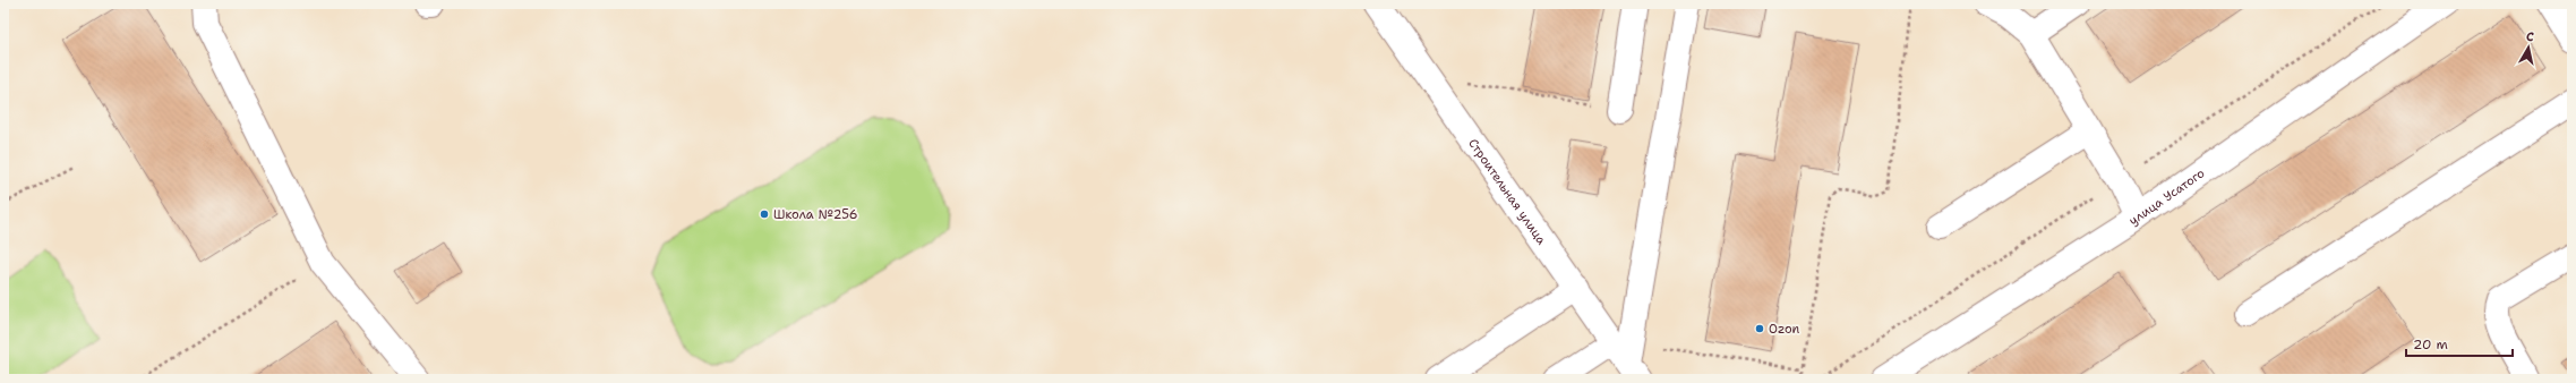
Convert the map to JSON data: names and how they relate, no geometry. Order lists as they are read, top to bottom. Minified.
{"streets":{"street":["Строительная улица","улица Усатого"]},"places":["Школа №256","Ozon"],"scale_bar":"20 m","north":"top"}
